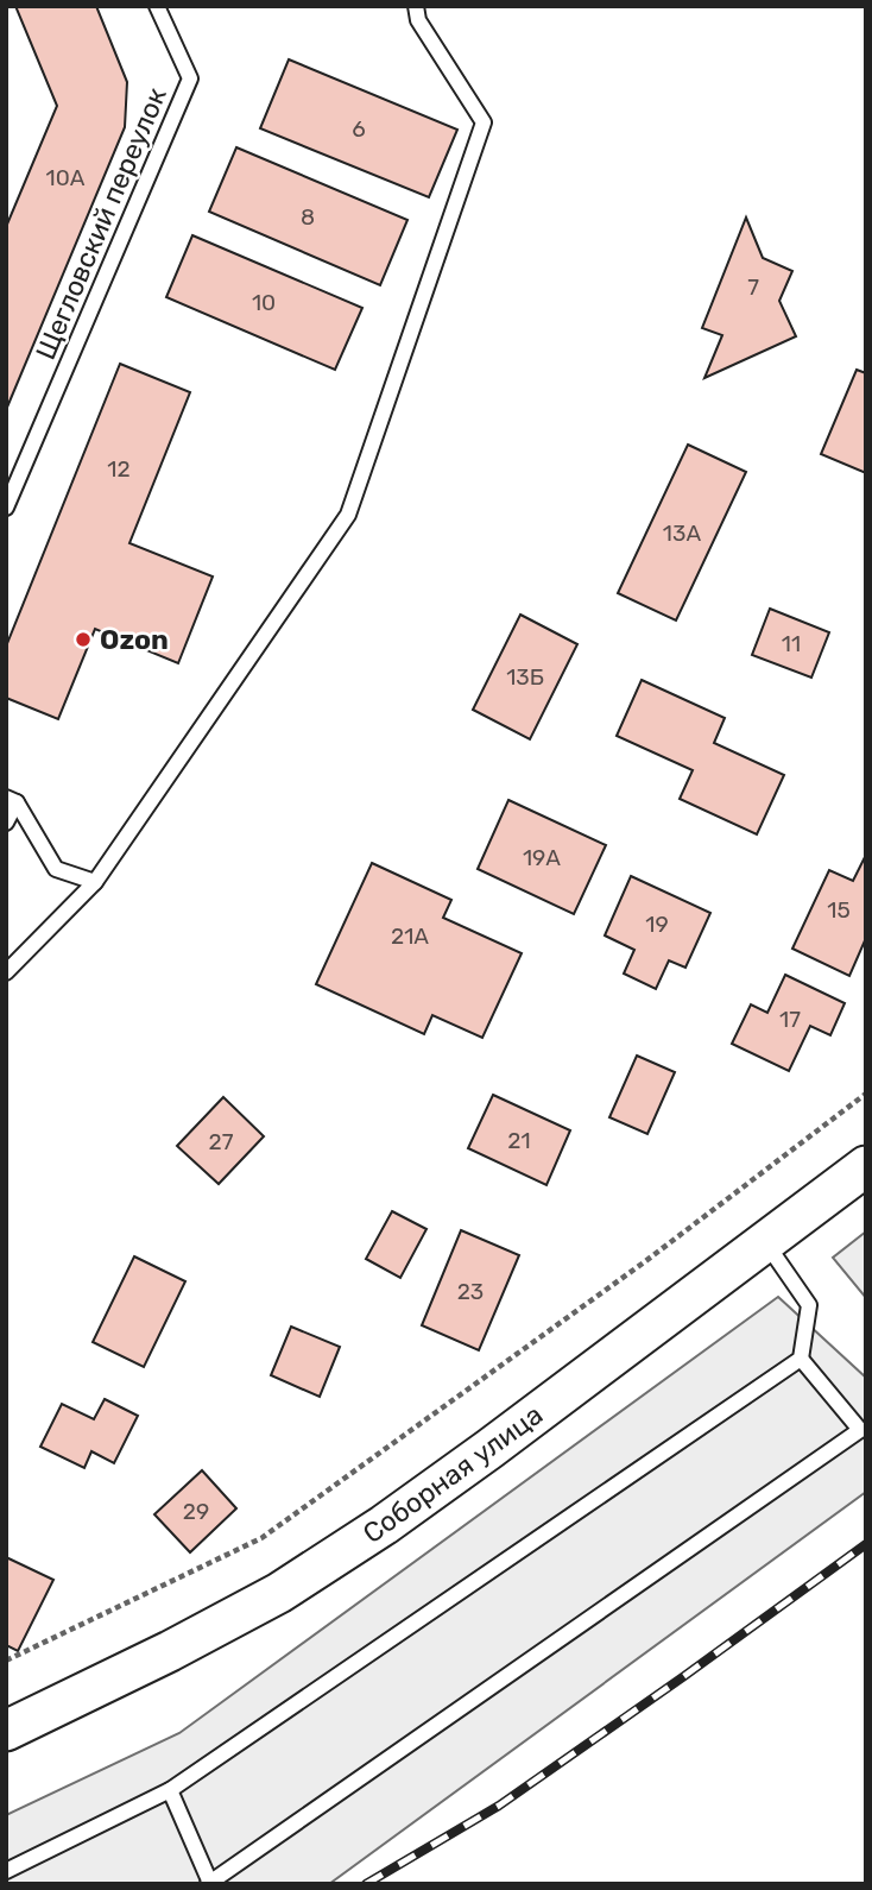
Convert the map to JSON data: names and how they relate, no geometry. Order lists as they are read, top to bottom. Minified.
{"streets":{"street":["Соборная улица"],"lane":["Щегловский переулок"]},"places":["Ozon"],"house_numbers":["6","10А","8","7","10","12","13А","11","13Б","19А","15","19","21А","17","21","27","23","29"]}
